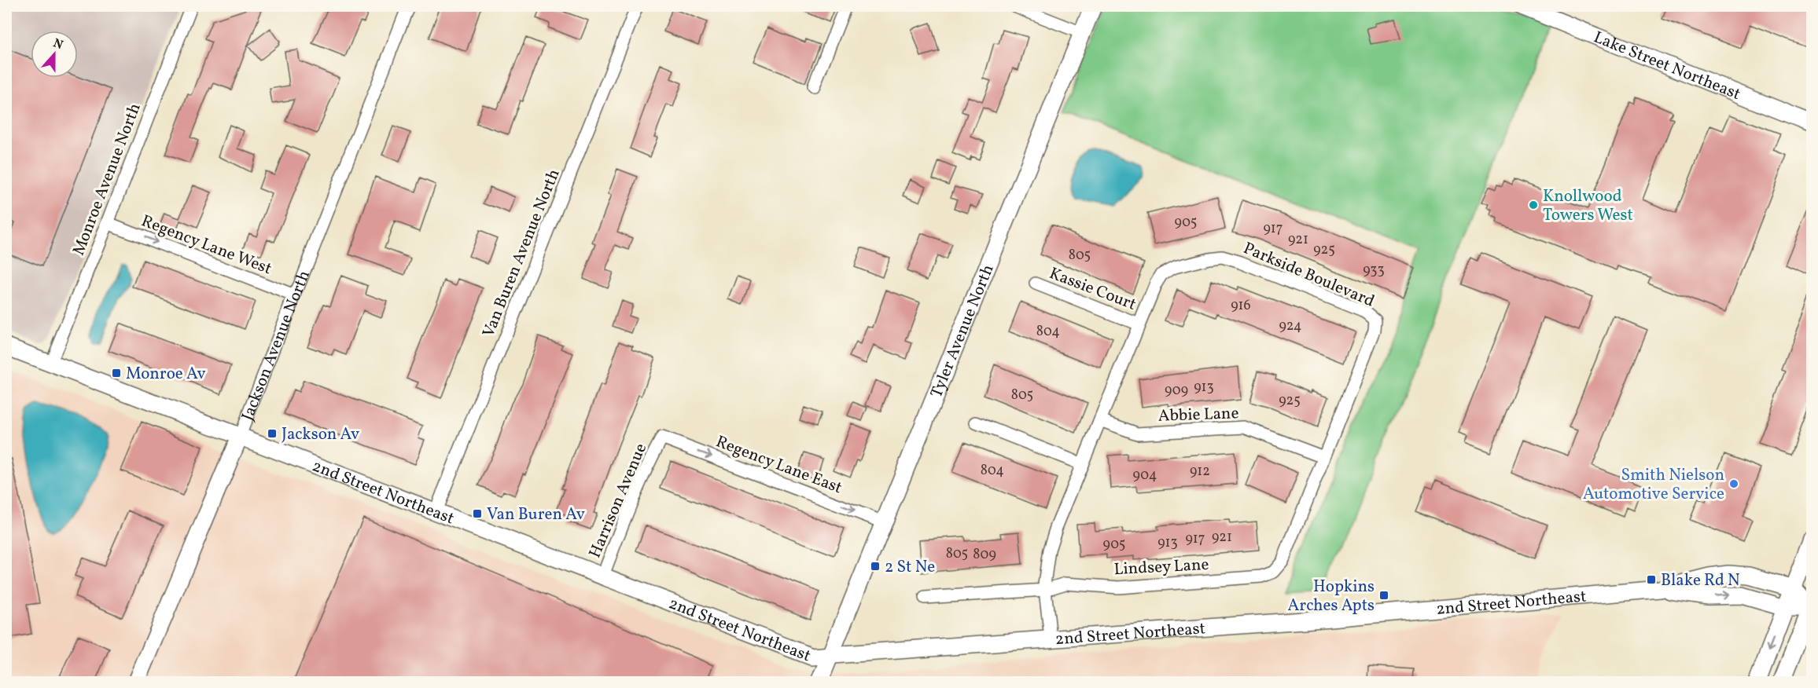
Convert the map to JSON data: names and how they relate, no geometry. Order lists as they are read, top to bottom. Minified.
{"streets":{"street":["Lake Street Northeast","Monroe Avenue North","Regency Lane West","Van Buren Avenue North","Parkside Boulevard","Kassie Court","Tyler Avenue North","Jackson Avenue North","Abbie Lane","Regency Lane East","2nd Street Northeast","Harrison Avenue","Lindsey Lane"]},"crossings":[["Monroe Avenue North","Regency Lane West"],["Monroe Avenue North","2nd Street Northeast"],["Regency Lane West","Jackson Avenue North"],["Van Buren Avenue North","2nd Street Northeast"],["Parkside Boulevard","Kassie Court"],["Parkside Boulevard","Abbie Lane"],["Parkside Boulevard","2nd Street Northeast"],["Parkside Boulevard","Lindsey Lane"],["Tyler Avenue North","Regency Lane East"],["Tyler Avenue North","2nd Street Northeast"],["Jackson Avenue North","2nd Street Northeast"],["Regency Lane East","Harrison Avenue"],["2nd Street Northeast","Harrison Avenue"]],"one_way":["Regency Lane West","Regency Lane East"],"places":{"other":["Knollwood Towers West","Smith Nielson Automotive Service"],"transit":["Monroe Av","Jackson Av","Van Buren Av","2 St Ne","Blake Rd N","Hopkins Arches Apts"]},"house_numbers":["905","917","921","925","805","933","916","924","804","913","909","805","925","804","912","904","921","917","913","905","805","809"],"north":"top"}
